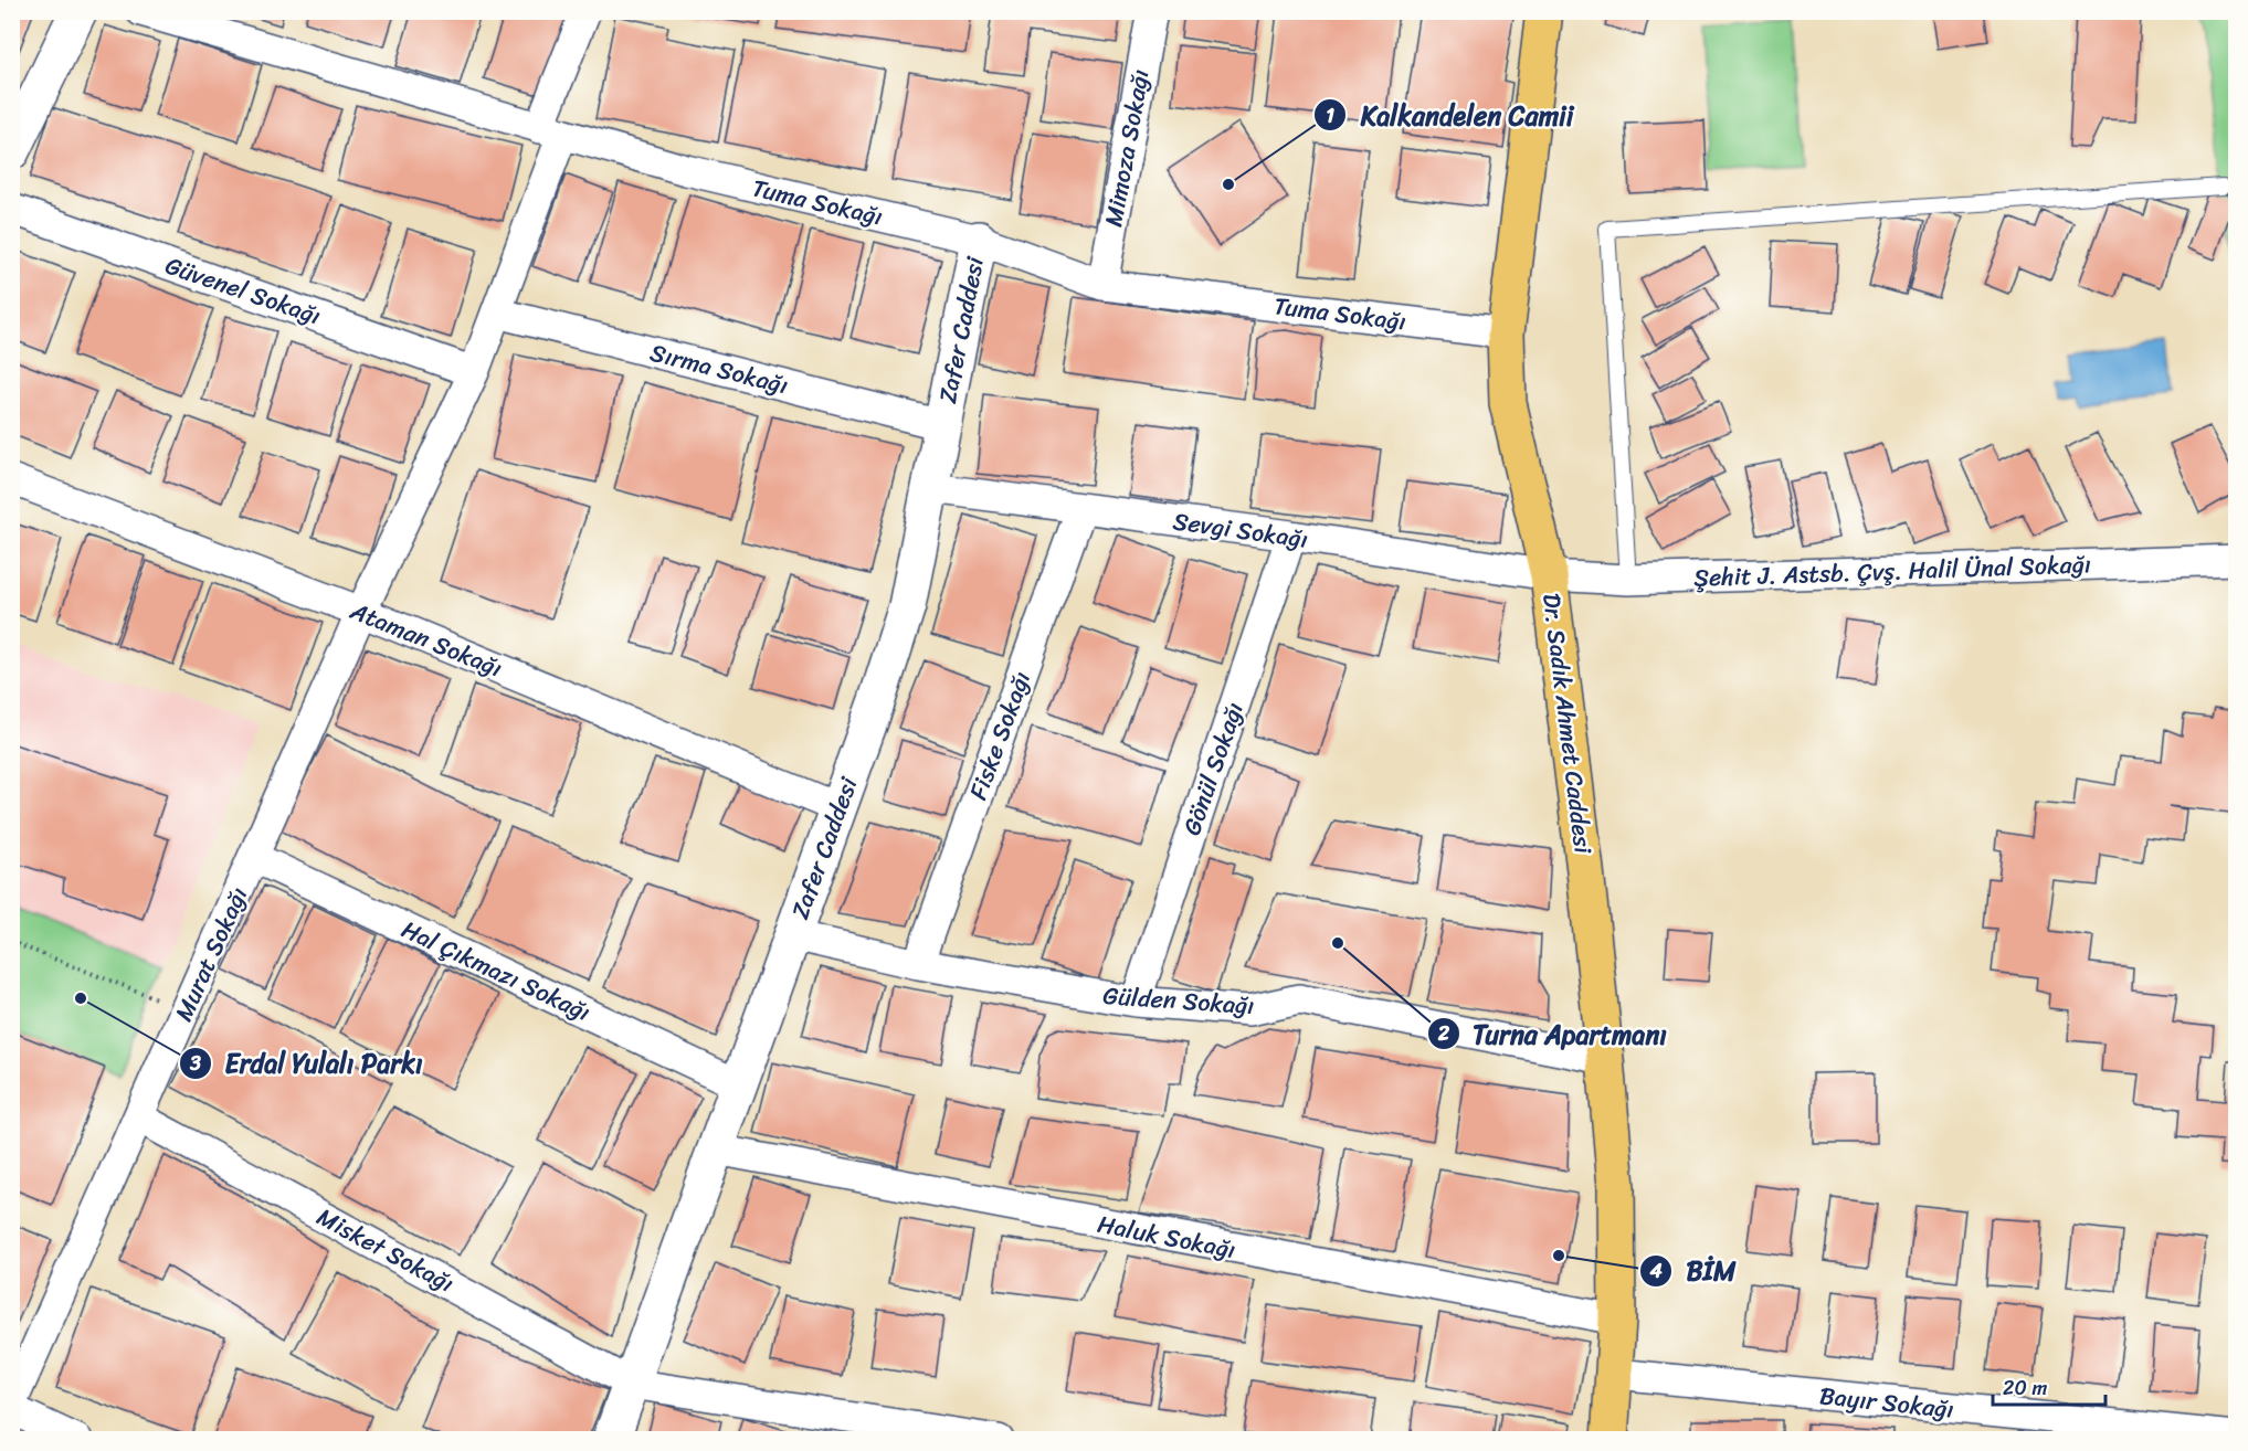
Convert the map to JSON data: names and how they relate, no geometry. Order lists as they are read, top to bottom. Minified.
{"streets":{"main road":["Dr. Sadık Ahmet Caddesi"],"street":["Mimoza Sokağı","Tuma Sokağı","Güvenel Sokağı","Zafer Caddesi","Sırma Sokağı","Sevgi Sokağı","Şehit J. Astsb. Çvş. Halil Ünal Sokağı","Ataman Sokağı","Fiske Sokağı","Gönül Sokağı","Murat Sokağı","Hal Çıkmazı Sokağı","Gülden Sokağı","Haluk Sokağı","Misket Sokağı","Bayır Sokağı"]},"crossings":[["Mimoza Sokağı","Tuma Sokağı"],["Tuma Sokağı","Zafer Caddesi"],["Tuma Sokağı","Dr. Sadık Ahmet Caddesi"],["Zafer Caddesi","Sırma Sokağı"],["Zafer Caddesi","Sevgi Sokağı"],["Zafer Caddesi","Ataman Sokağı"],["Zafer Caddesi","Hal Çıkmazı Sokağı"],["Zafer Caddesi","Gülden Sokağı"],["Zafer Caddesi","Haluk Sokağı"],["Zafer Caddesi","Misket Sokağı"],["Sevgi Sokağı","Şehit J. Astsb. Çvş. Halil Ünal Sokağı"],["Sevgi Sokağı","Dr. Sadık Ahmet Caddesi"],["Sevgi Sokağı","Fiske Sokağı"],["Sevgi Sokağı","Gönül Sokağı"],["Şehit J. Astsb. Çvş. Halil Ünal Sokağı","Dr. Sadık Ahmet Caddesi"],["Ataman Sokağı","Murat Sokağı"],["Dr. Sadık Ahmet Caddesi","Gülden Sokağı"],["Dr. Sadık Ahmet Caddesi","Haluk Sokağı"],["Dr. Sadık Ahmet Caddesi","Bayır Sokağı"],["Fiske Sokağı","Gülden Sokağı"],["Gönül Sokağı","Gülden Sokağı"],["Murat Sokağı","Hal Çıkmazı Sokağı"],["Murat Sokağı","Misket Sokağı"]],"places":["Kalkandelen Camii","Turna Apartmanı","Erdal Yulalı Parkı","BİM"],"scale_bar":"20 m"}
